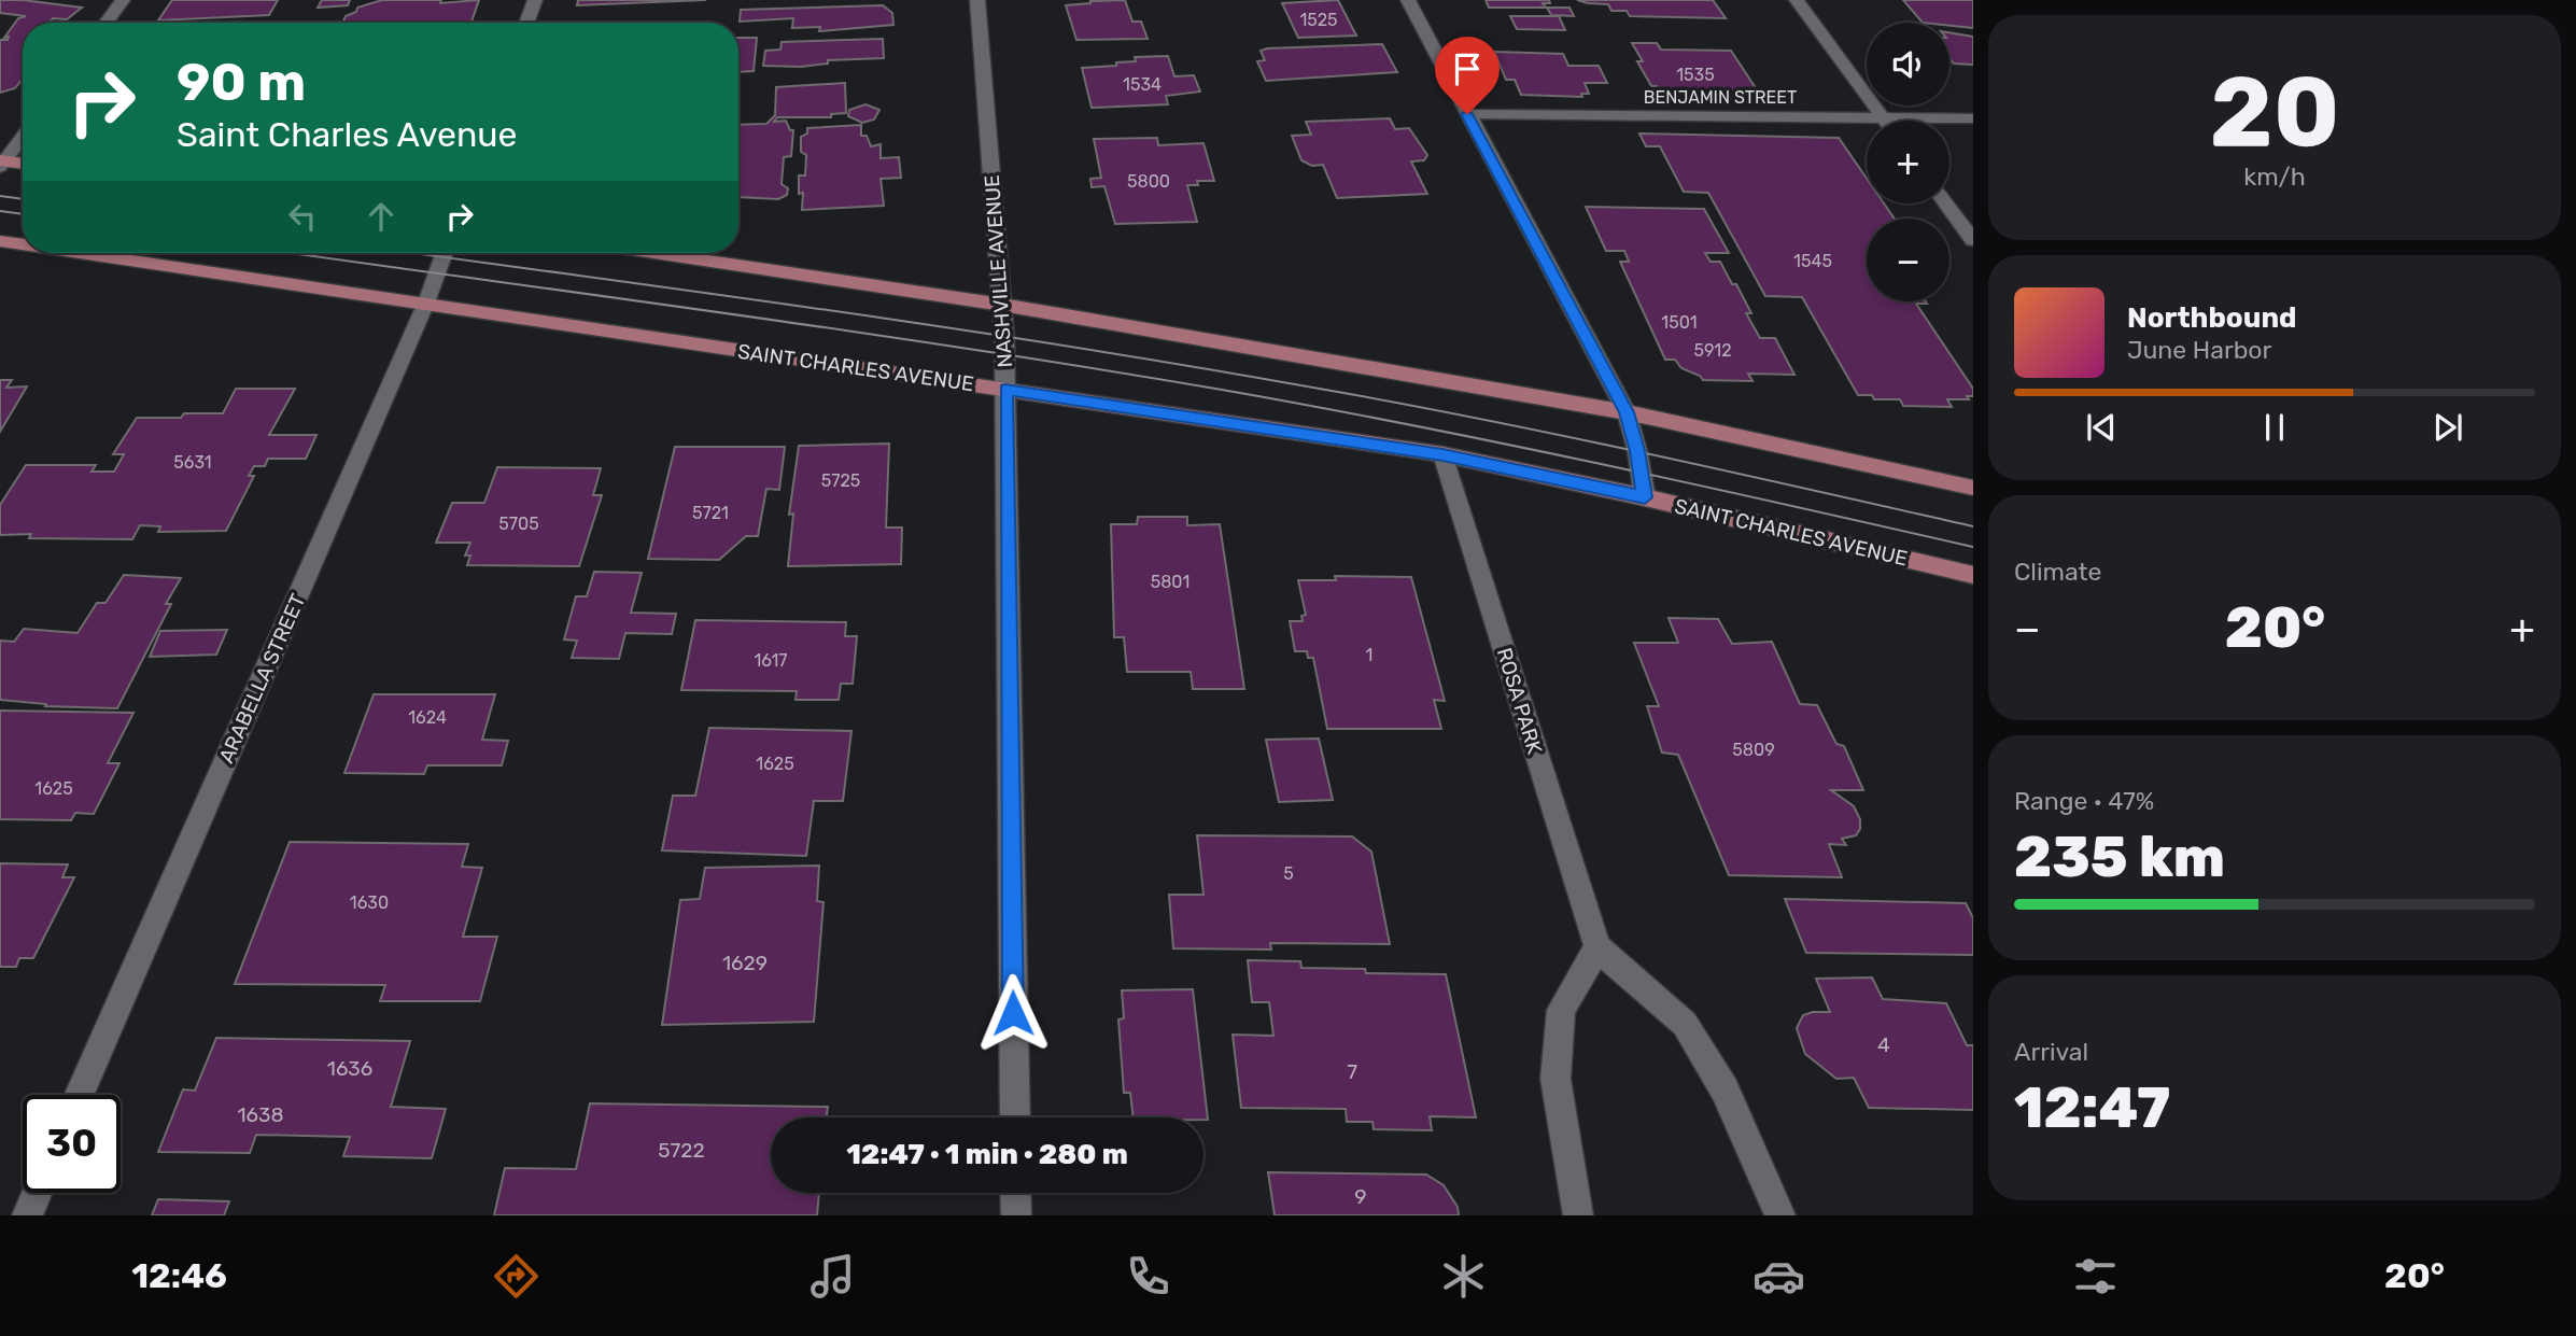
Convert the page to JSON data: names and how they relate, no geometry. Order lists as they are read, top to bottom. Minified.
{"streets":{"main road":["SAINT CHARLES AVENUE"],"street":["BENJAMIN STREET","NASHVILLE AVENUE","ARABELLA STREET","ROSA PARK"]},"crossings":[["NASHVILLE AVENUE","SAINT CHARLES AVENUE"],["SAINT CHARLES AVENUE","ARABELLA STREET"],["SAINT CHARLES AVENUE","ROSA PARK"]],"house_numbers":["1525","1535","1534","5800","1545","1501","5912","5631","5725","5721","5705","5801","1","1617","1624","5809","1625","1625","5","1630","1629","4","1636","7","1638","5722","9"],"page":{"tile":[["20","km/h"],"Climate",["Range · 47%","235 km"],["Arrival","12:47"]],"map_buttons":["+","−"],"turn":["90 m","Saint Charles Avenue"],"song":["Northbound","June Harbor"],"heat":["−","20°","+"],"limit":"30","trip":"12:47 · 1 min · 280 m","tabs":["12:46","20°"]}}
